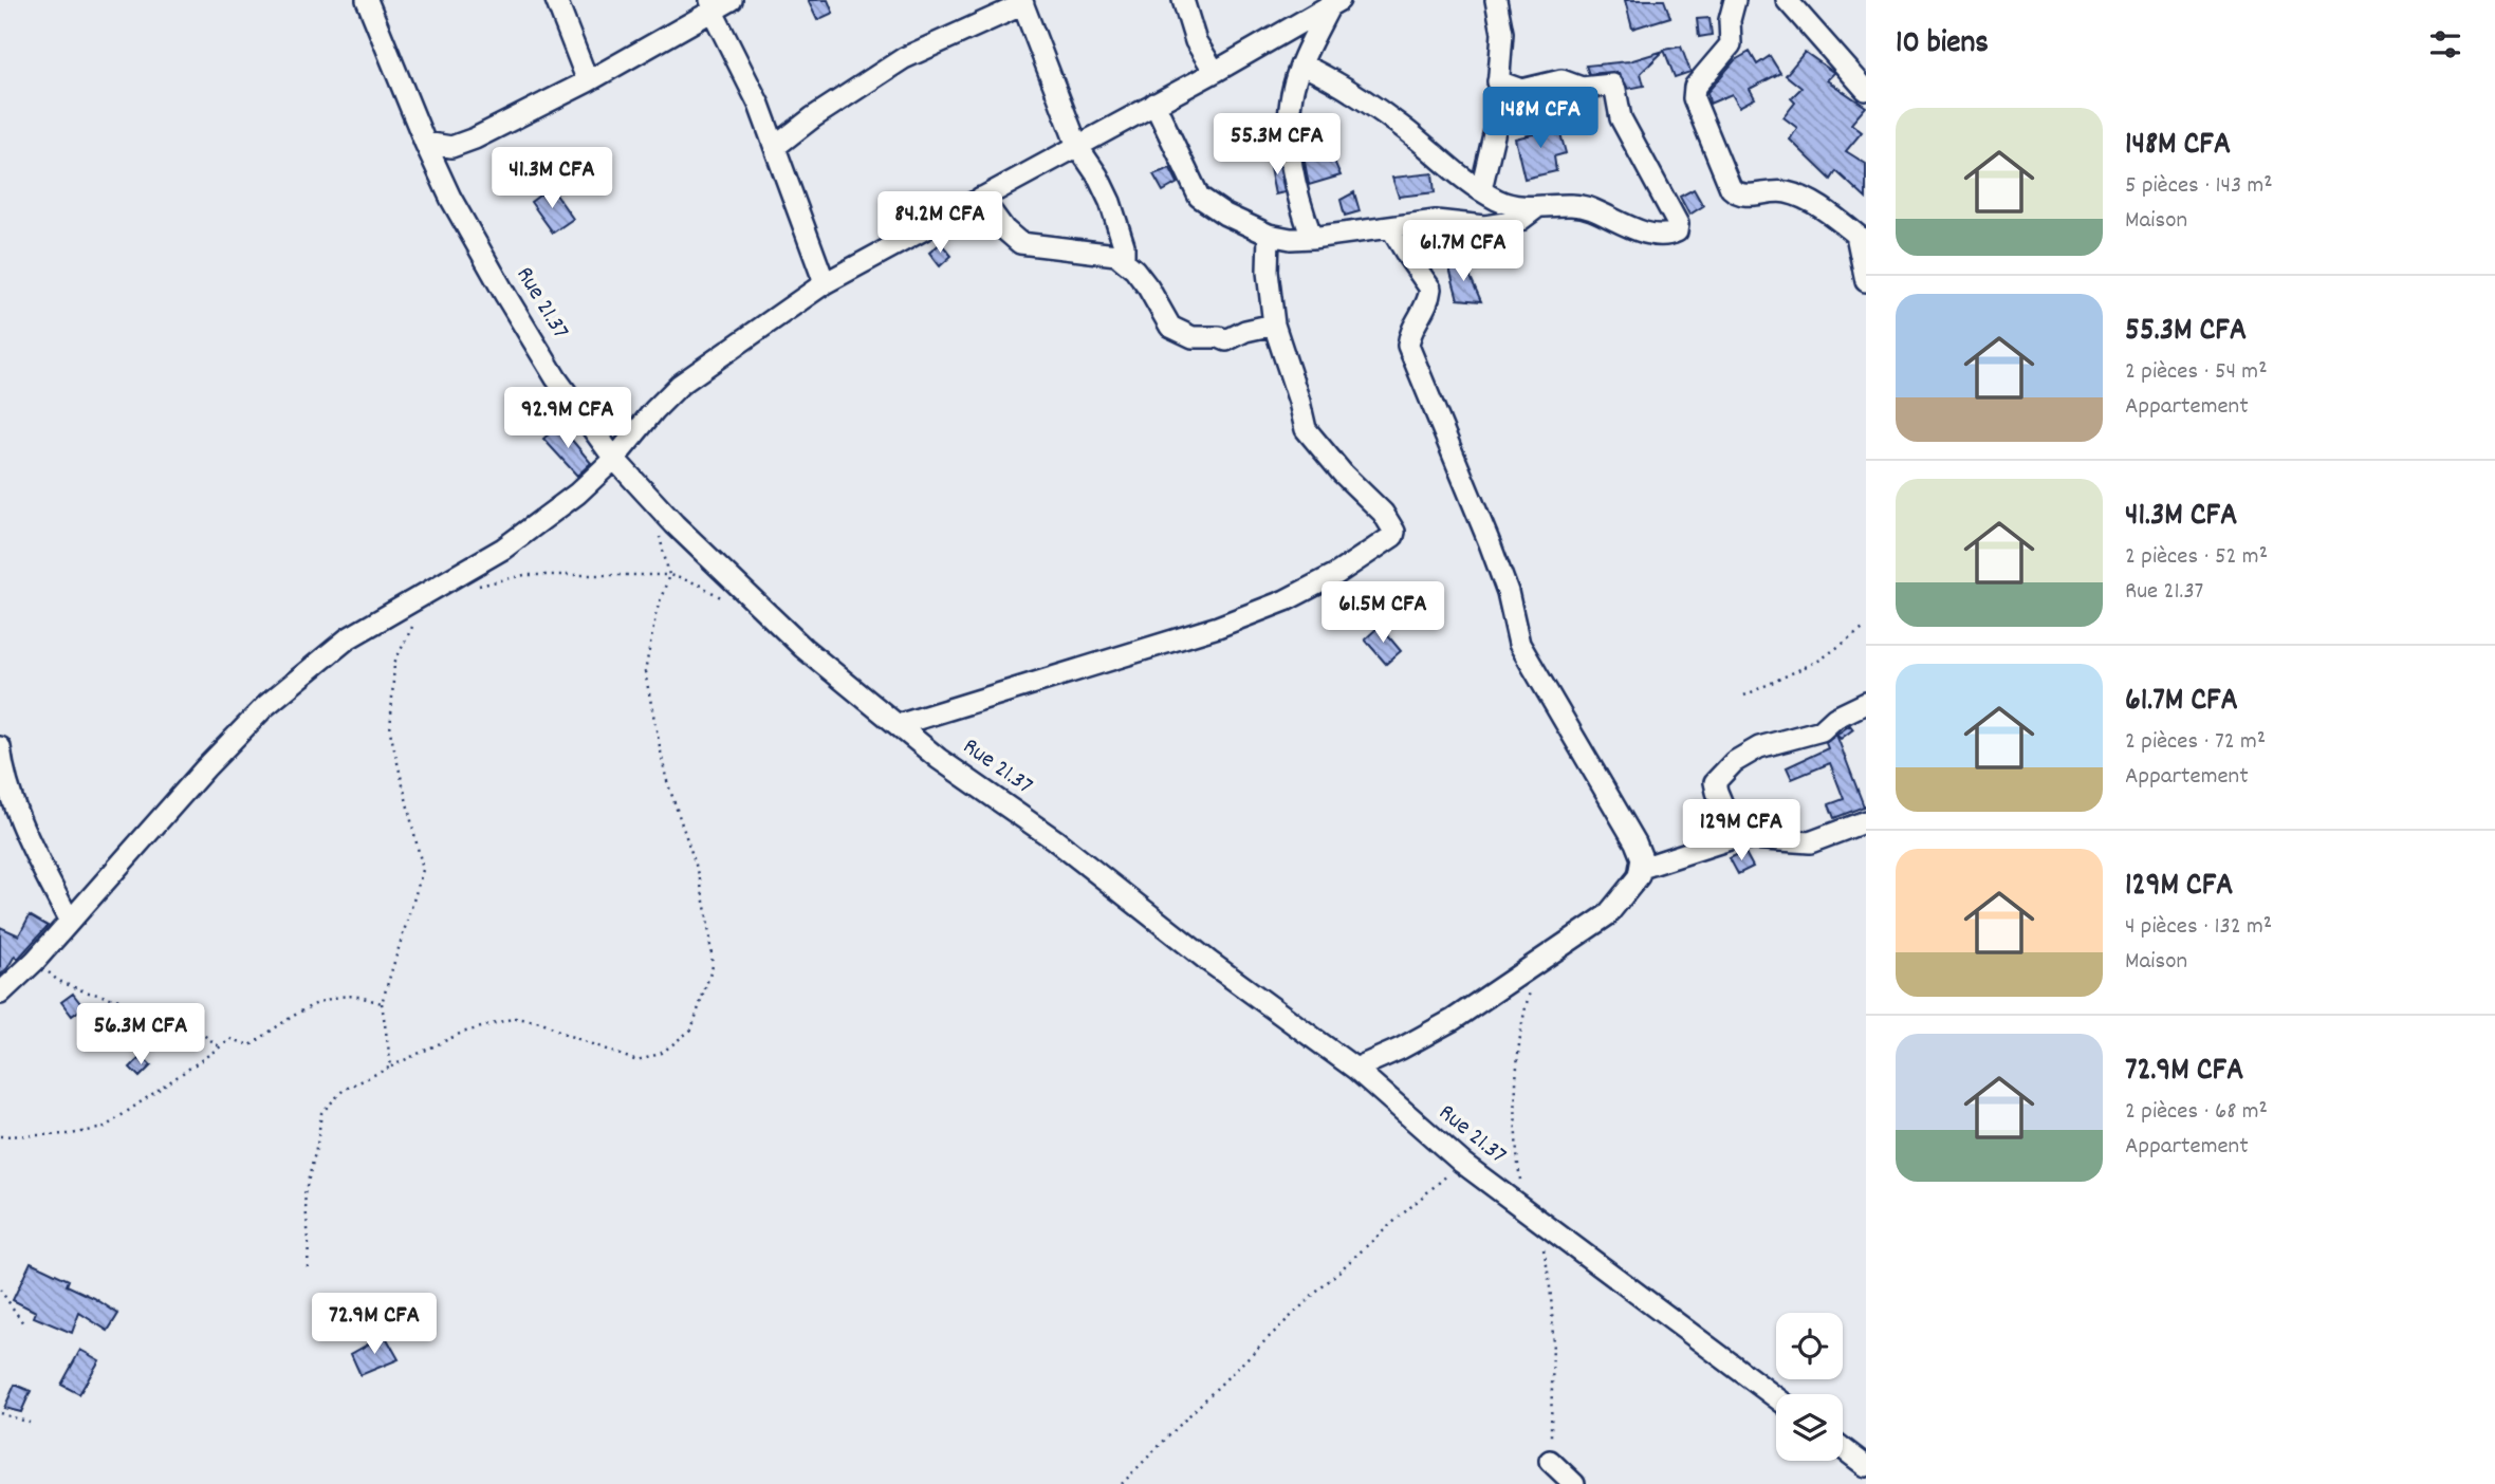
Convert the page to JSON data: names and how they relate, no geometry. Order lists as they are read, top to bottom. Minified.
{"streets":{"street":["Rue 21.37"]},"page":{"heading":"10 biens","price":["148M CFA","55.3M CFA","41.3M CFA","84.2M CFA","61.7M CFA","92.9M CFA","61.5M CFA","129M CFA","56.3M CFA","72.9M CFA"],"list":[{"name":"148M CFA","note":"5 pièces · 143 m² · Maison"},{"name":"55.3M CFA","note":"2 pièces · 54 m² · Appartement"},{"name":"41.3M CFA","note":"2 pièces · 52 m² · Rue 21.37"},{"name":"61.7M CFA","note":"2 pièces · 72 m² · Appartement"},{"name":"129M CFA","note":"4 pièces · 132 m² · Maison"},{"name":"72.9M CFA","note":"2 pièces · 68 m² · Appartement"}]}}
